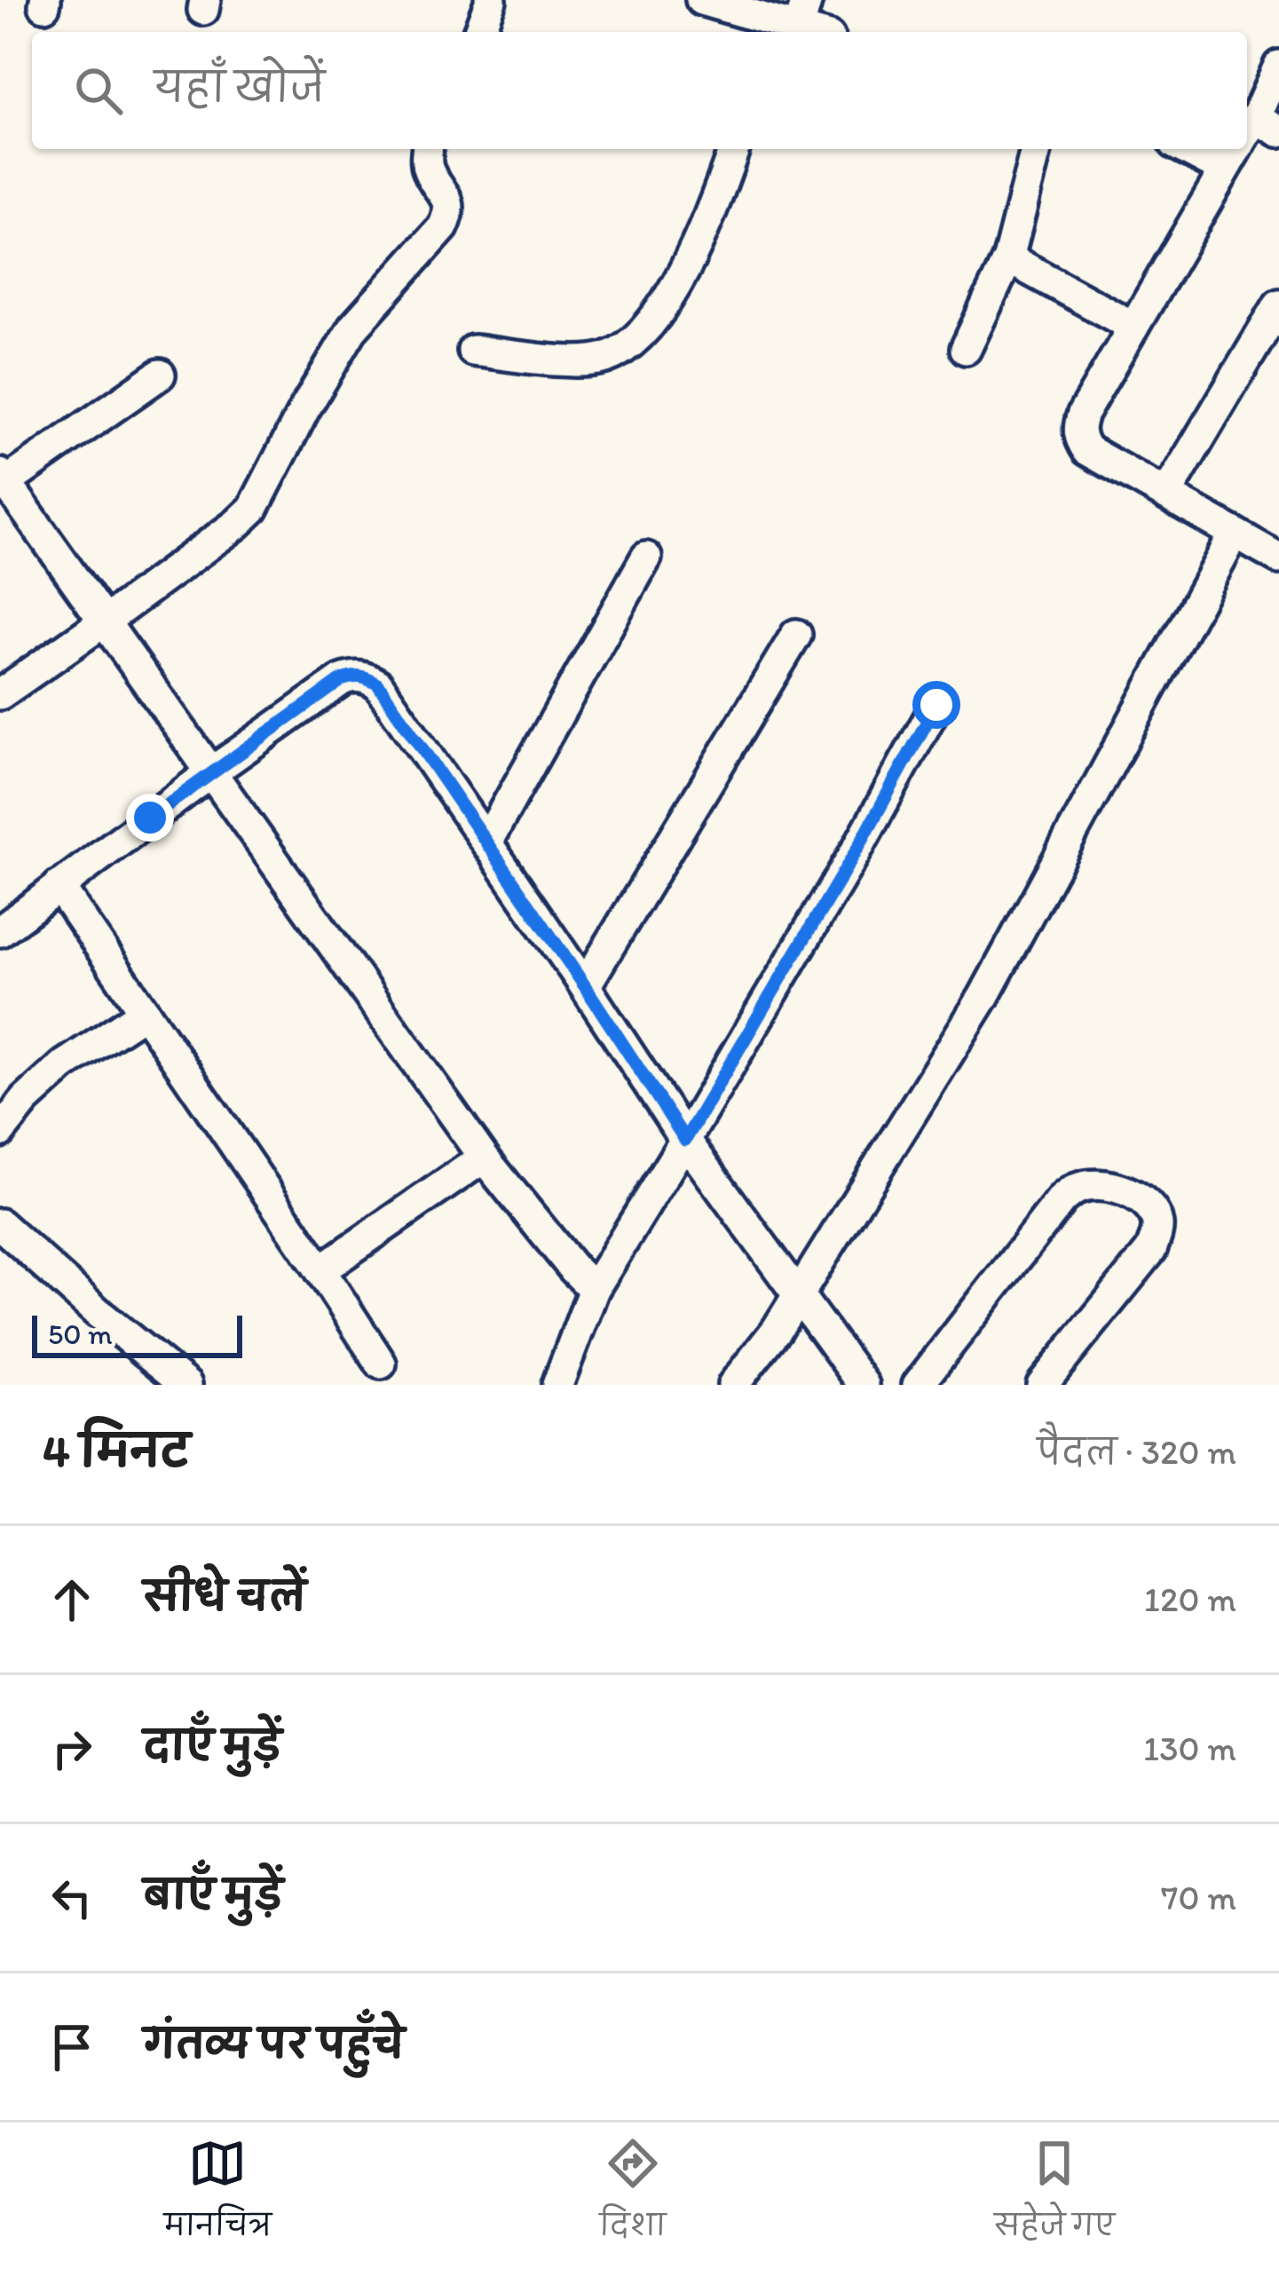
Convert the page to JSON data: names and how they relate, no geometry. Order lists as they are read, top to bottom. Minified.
{"scale_bar":"50 m","page":{"search":"यहाँ खोजें","scale":"50 m","heading":["4 मिनट","पैदल · 320 m"],"list":[["सीधे चलें","120 m"],["दाएँ मुड़ें","130 m"],["बाएँ मुड़ें","70 m"],"गंतव्य पर पहुँचे"],"nav":["मानचित्र","दिशा","सहेजे गए"]}}
